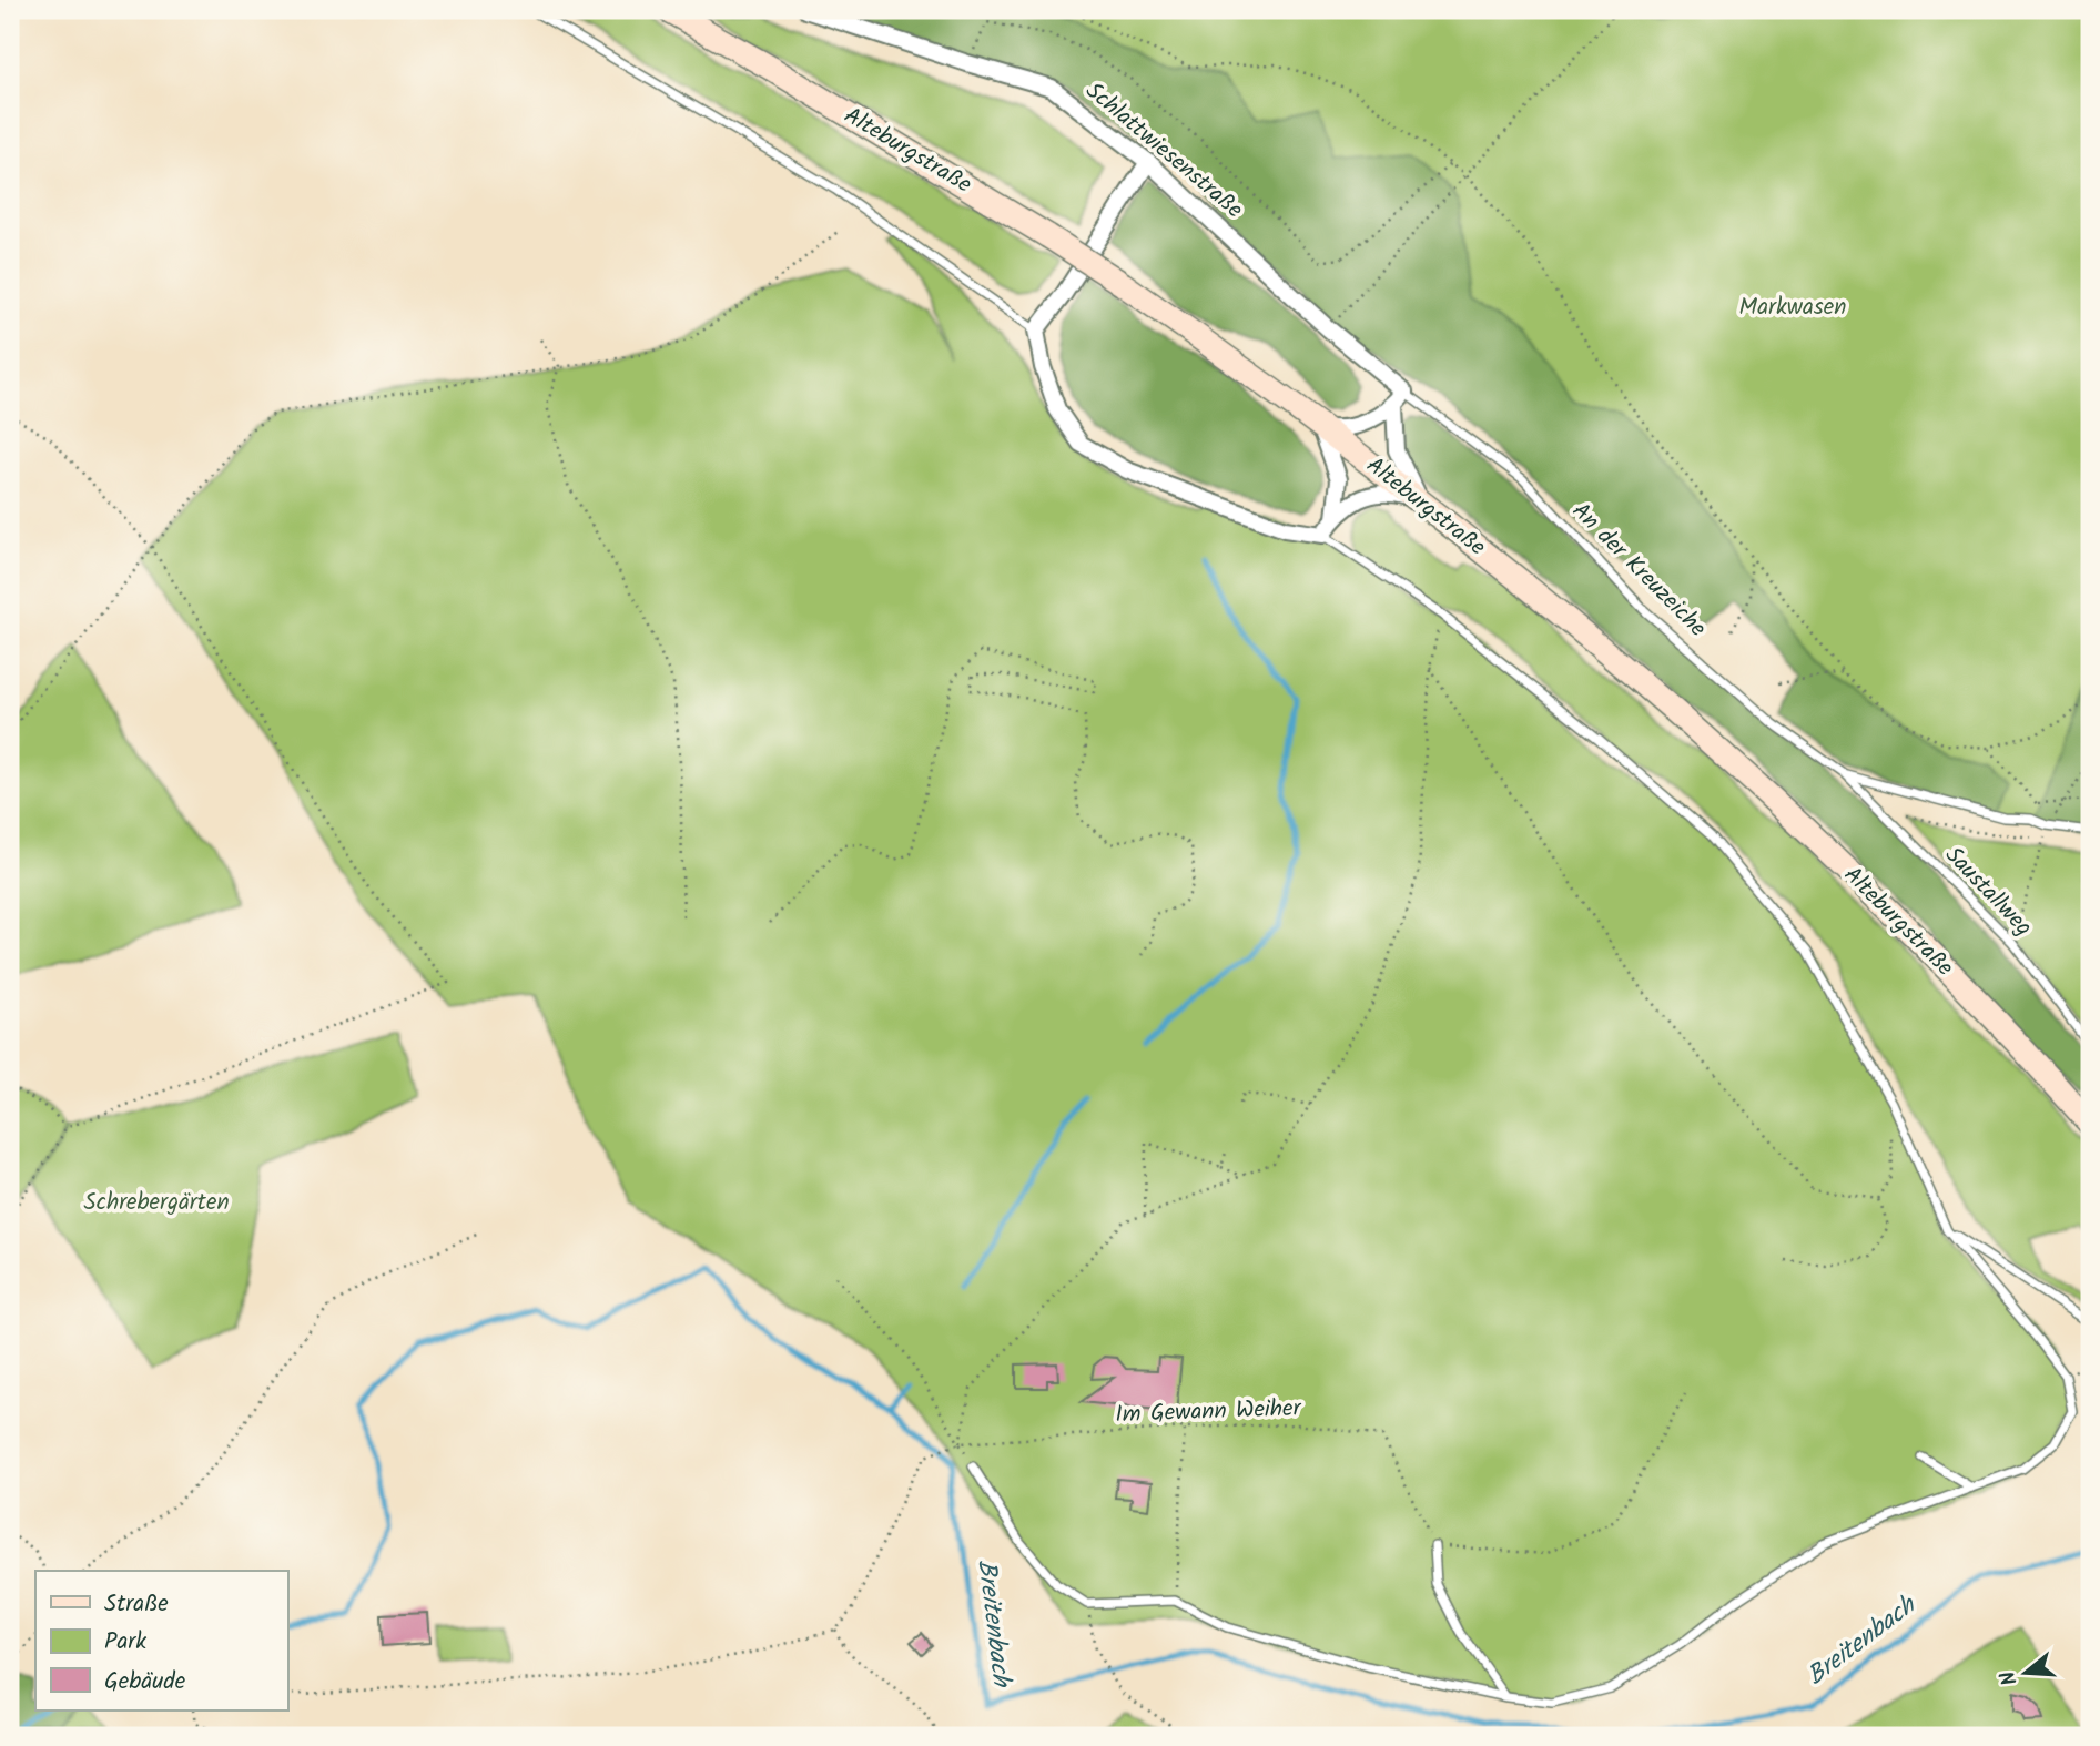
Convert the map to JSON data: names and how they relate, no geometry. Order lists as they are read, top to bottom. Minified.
{"streets":{"main road":["Alteburgstraße"],"street":["Schlattwiesenstraße"],"lane":["An der Kreuzeiche","Saustallweg"],"path":["Im Gewann Weiher"]},"crossings":[["Schlattwiesenstraße","An der Kreuzeiche"],["An der Kreuzeiche","Saustallweg"]],"water":["Breitenbach"],"parks":["Markwasen","Schrebergärten"],"legend":["Straße","Park","Gebäude"],"north":"left"}
